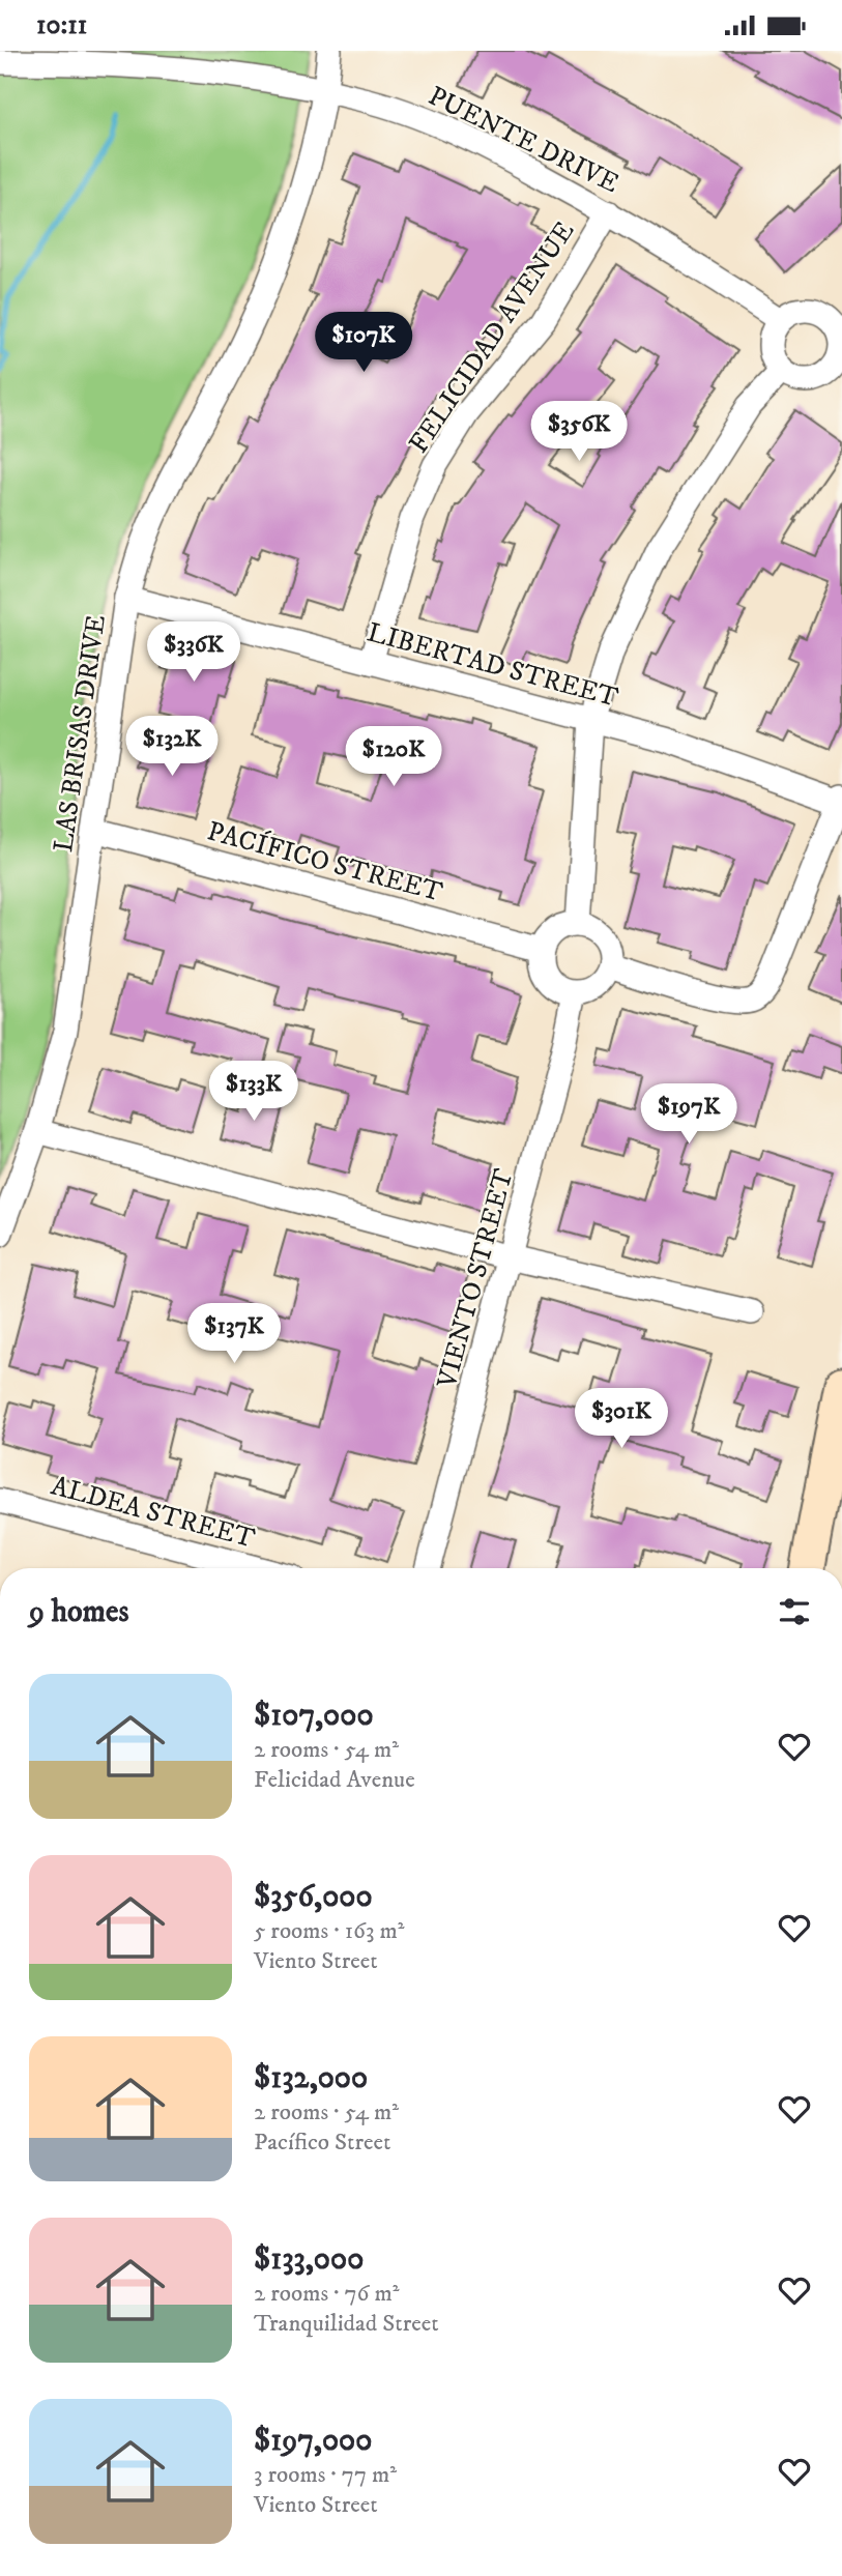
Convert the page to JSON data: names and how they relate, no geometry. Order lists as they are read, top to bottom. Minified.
{"streets":{"street":["PUENTE DRIVE","FELICIDAD AVENUE","LIBERTAD STREET","LAS BRISAS DRIVE","PACÍFICO STREET","VIENTO STREET","ALDEA STREET"]},"crossings":[["PUENTE DRIVE","FELICIDAD AVENUE"],["PUENTE DRIVE","LAS BRISAS DRIVE"],["FELICIDAD AVENUE","LIBERTAD STREET"],["LIBERTAD STREET","LAS BRISAS DRIVE"],["LAS BRISAS DRIVE","PACÍFICO STREET"],["PACÍFICO STREET","VIENTO STREET"]],"page":{"status":"10:11","price":["$107K","$356K","$336K","$132K","$120K","$133K","$197K","$137K","$301K"],"heading":"9 homes","list":[{"name":"$107,000","note":"2 rooms · 54 m² · Felicidad Avenue"},{"name":"$356,000","note":"5 rooms · 163 m² · Viento Street"},{"name":"$132,000","note":"2 rooms · 54 m² · Pacífico Street"},{"name":"$133,000","note":"2 rooms · 76 m² · Tranquilidad Street"},{"name":"$197,000","note":"3 rooms · 77 m² · Viento Street"}]}}
